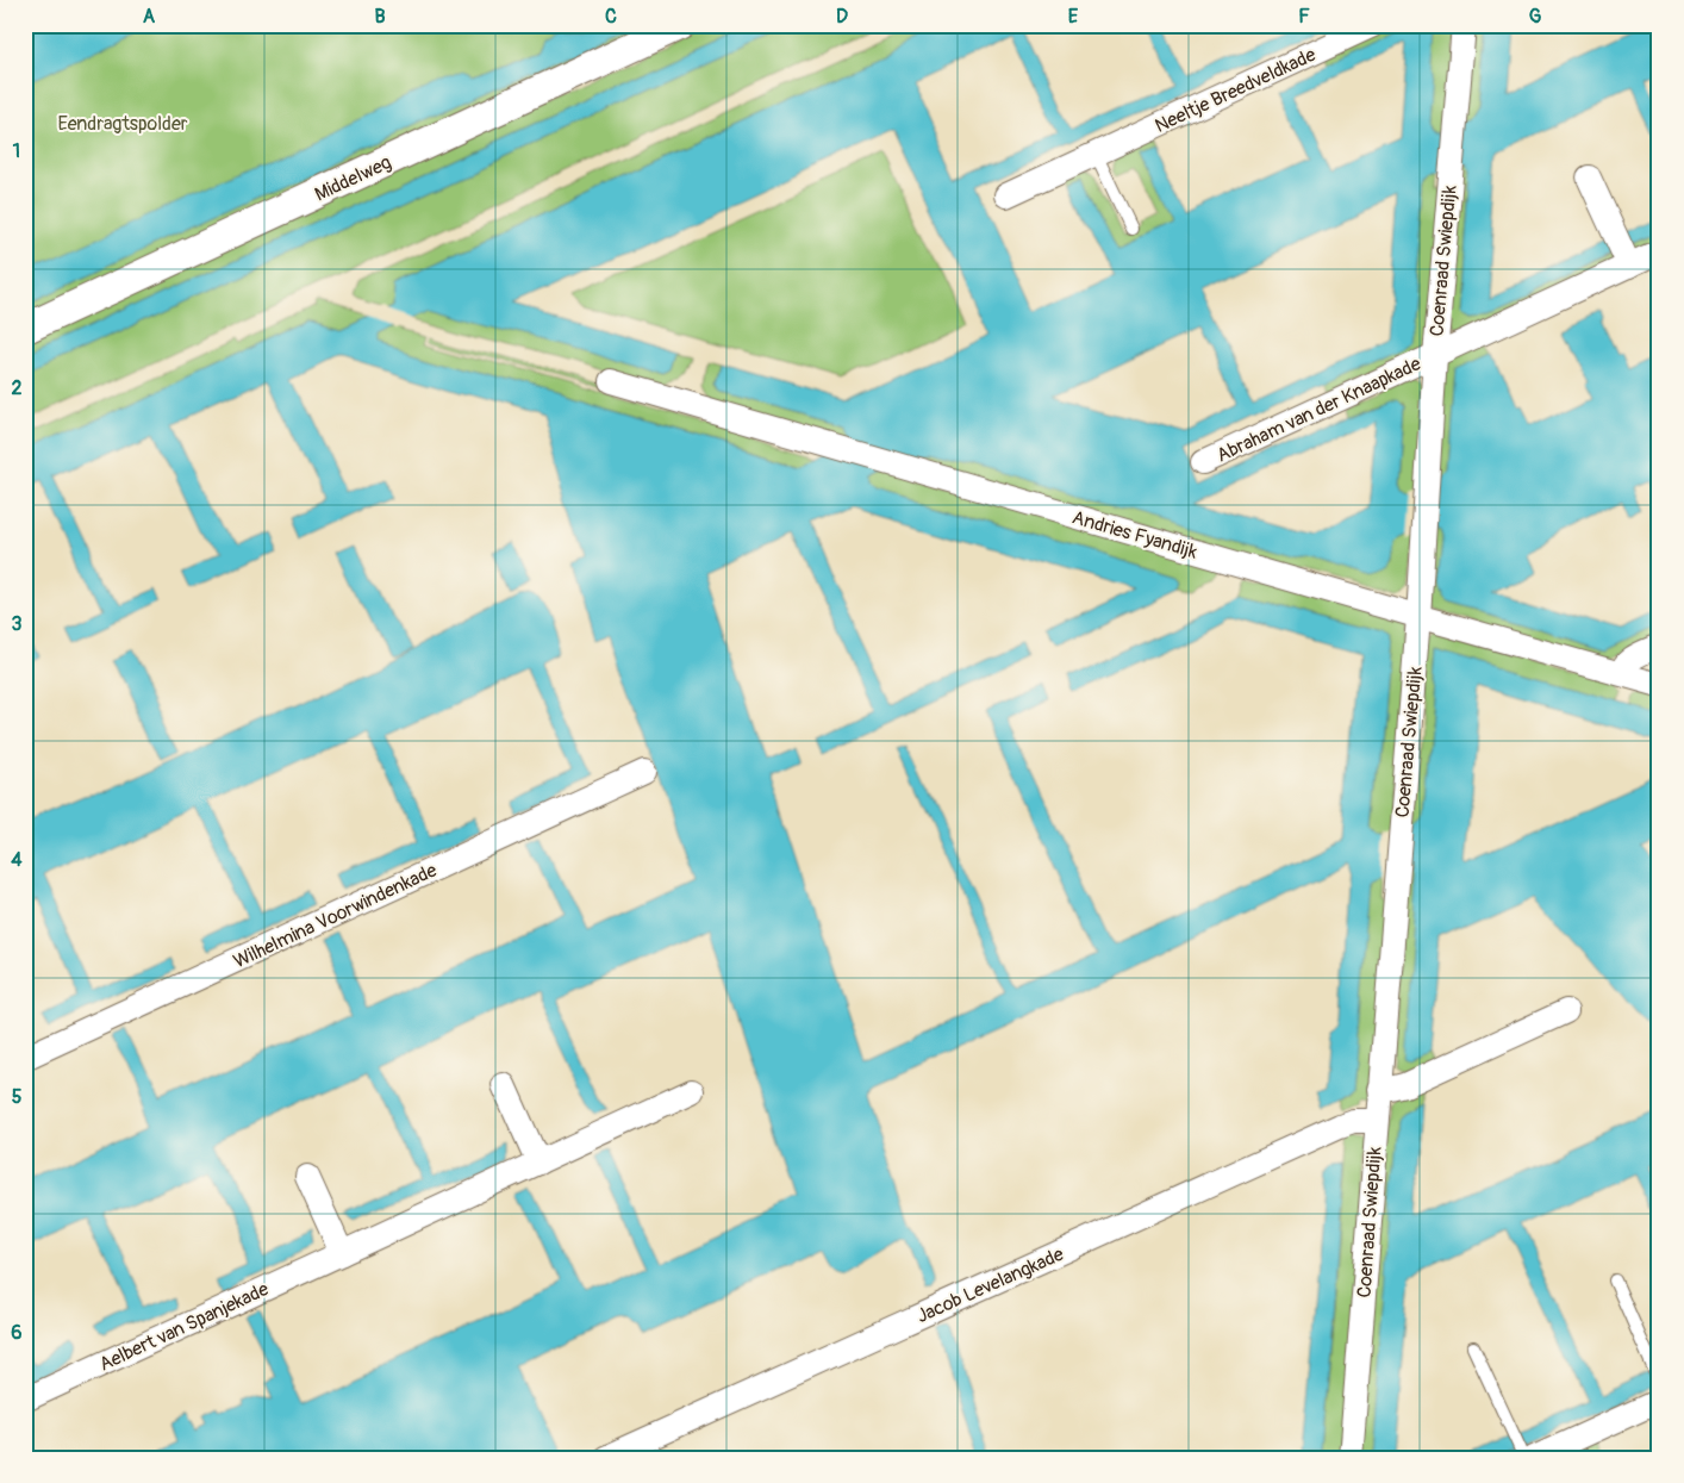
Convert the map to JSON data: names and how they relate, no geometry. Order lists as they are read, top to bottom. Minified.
{"streets":{"street":["Neeltje Breedveldkade","Middelweg","Coenraad Swiepdijk","Abraham van der Knaapkade","Andries Fyandijk","Wilhelmina Voorwindenkade","Jacob Levelangkade","Aelbert van Spanjekade"]},"crossings":[["Coenraad Swiepdijk","Abraham van der Knaapkade"],["Coenraad Swiepdijk","Andries Fyandijk"],["Coenraad Swiepdijk","Jacob Levelangkade"]],"parks":["Eendragtspolder"],"grid":{"columns":["A","B","C","D","E","F","G"],"rows":["1","2","3","4","5","6"]}}
